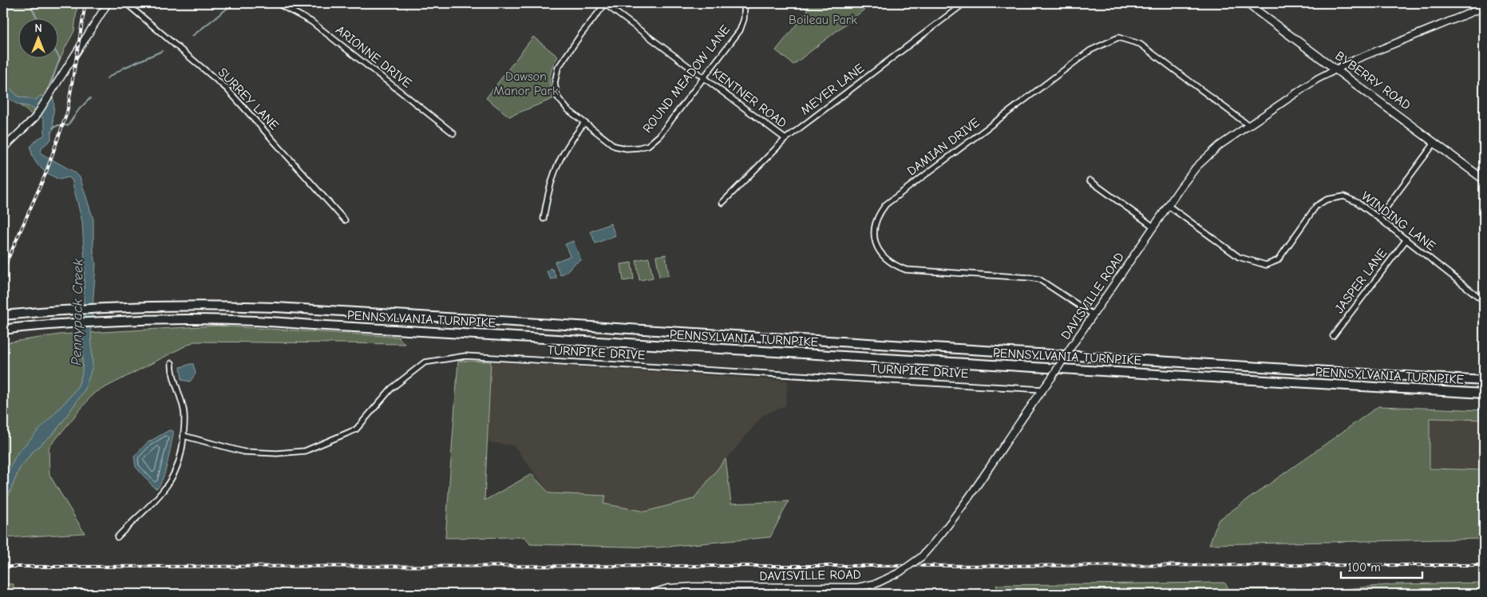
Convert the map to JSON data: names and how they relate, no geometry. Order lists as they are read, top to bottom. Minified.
{"streets":{"highway":["PENNSYLVANIA TURNPIKE"],"main road":["BYBERRY ROAD"],"street":["ARIONNE DRIVE","ROUND MEADOW LANE","MEYER LANE","KENTNER ROAD","SURREY LANE","DAMIAN DRIVE","WINDING LANE","JASPER LANE","DAVISVILLE ROAD","TURNPIKE DRIVE"]},"crossings":[["ROUND MEADOW LANE","KENTNER ROAD"],["BYBERRY ROAD","DAVISVILLE ROAD"],["MEYER LANE","KENTNER ROAD"],["DAMIAN DRIVE","DAVISVILLE ROAD"],["WINDING LANE","JASPER LANE"],["WINDING LANE","DAVISVILLE ROAD"],["DAVISVILLE ROAD","TURNPIKE DRIVE"]],"water":["Pennypack Creek"],"parks":["Boileau Park","Dawson Manor Park"],"scale_bar":"100 m","north":"top"}
